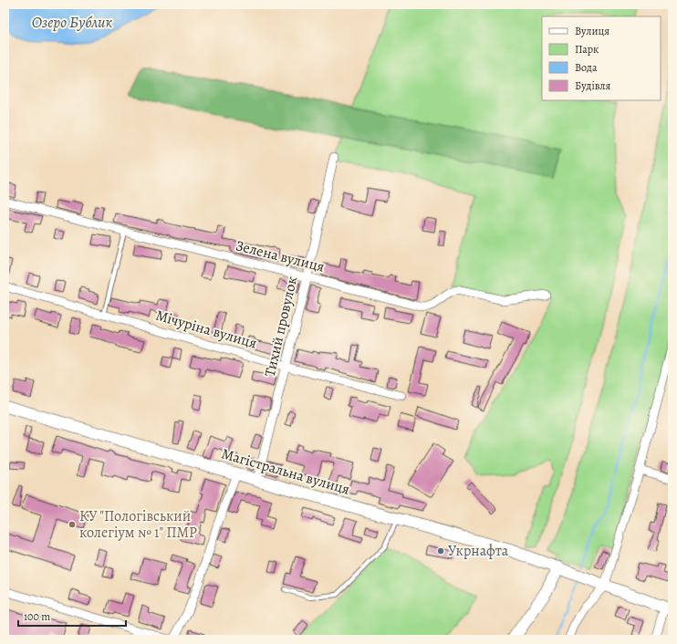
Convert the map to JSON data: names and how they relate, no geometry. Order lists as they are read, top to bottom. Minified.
{"streets":{"main road":["Магістральна вулиця"],"street":["Зелена вулиця","Тихий провулок","Мічуріна вулиця"]},"crossings":[["Зелена вулиця","Тихий провулок"],["Тихий провулок","Мічуріна вулиця"],["Тихий провулок","Магістральна вулиця"]],"water":["Озеро Бублик"],"places":["КУ \"Пологівський колегіум № 1\" ПМР","Укрнафта"],"legend":["Вулиця","Парк","Вода","Будівля"],"scale_bar":"100 m"}
